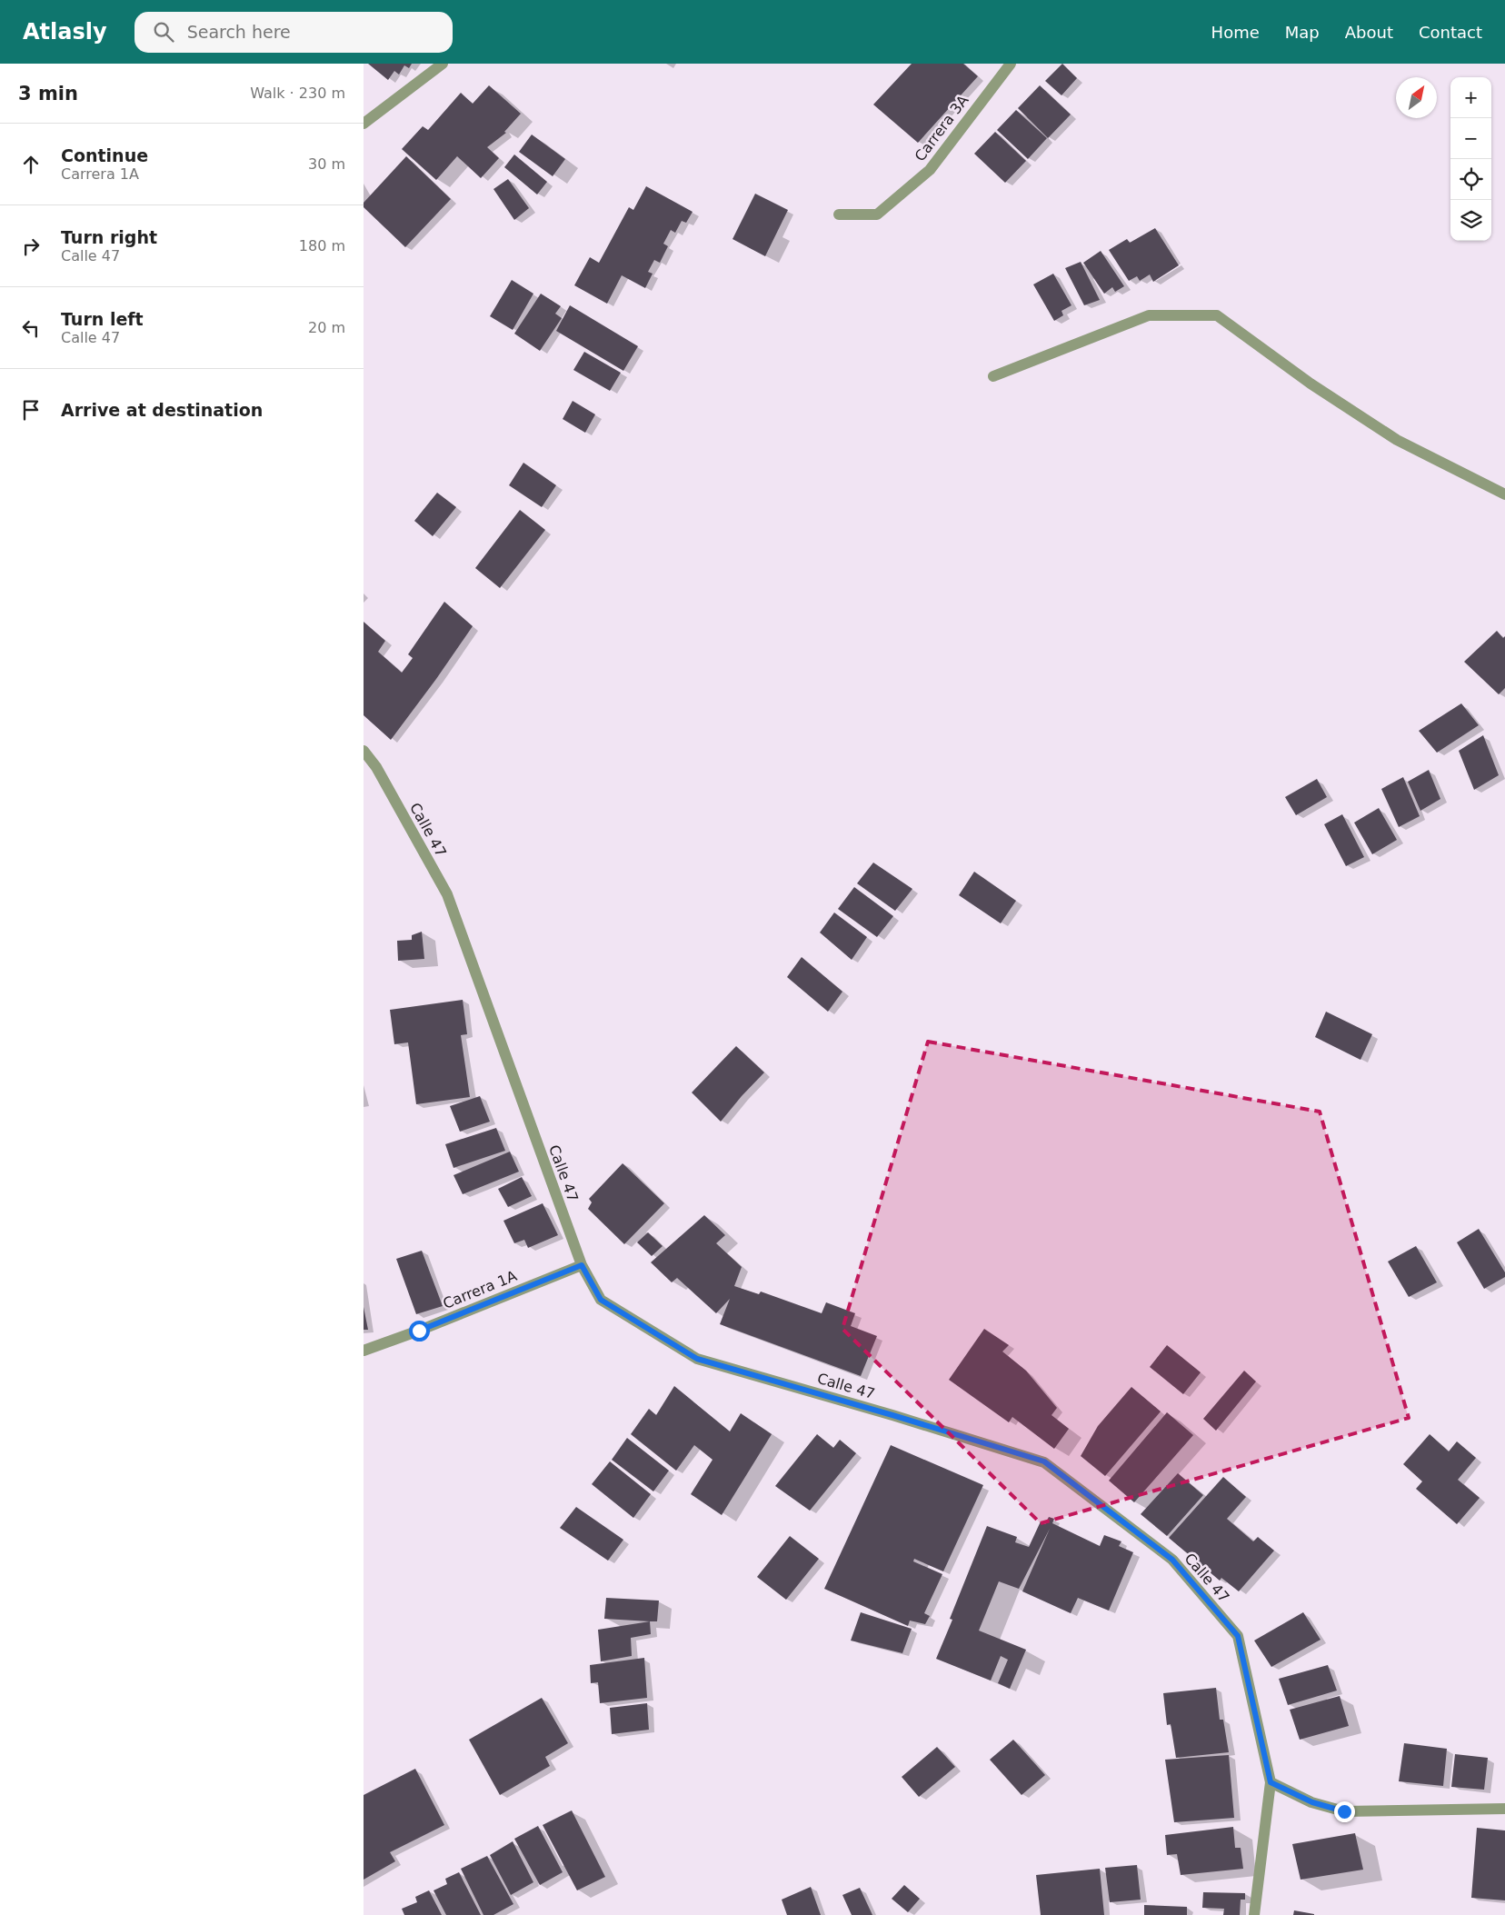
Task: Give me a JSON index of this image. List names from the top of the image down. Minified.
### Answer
{"streets":{"street":["Carrera 3A","Calle 47","Carrera 1A"]},"crossings":[["Calle 47","Carrera 1A"]],"north":"top right","page":{"header":"Atlasly","search":"Search here","nav":["Home","Map","About","Contact"],"heading":["3 min","Walk · 230 m"],"map_buttons":["+","−"],"list":[["Continue","Carrera 1A","30 m"],["Turn right","Calle 47","180 m"],["Turn left","Calle 47","20 m"],"Arrive at destination"]}}
